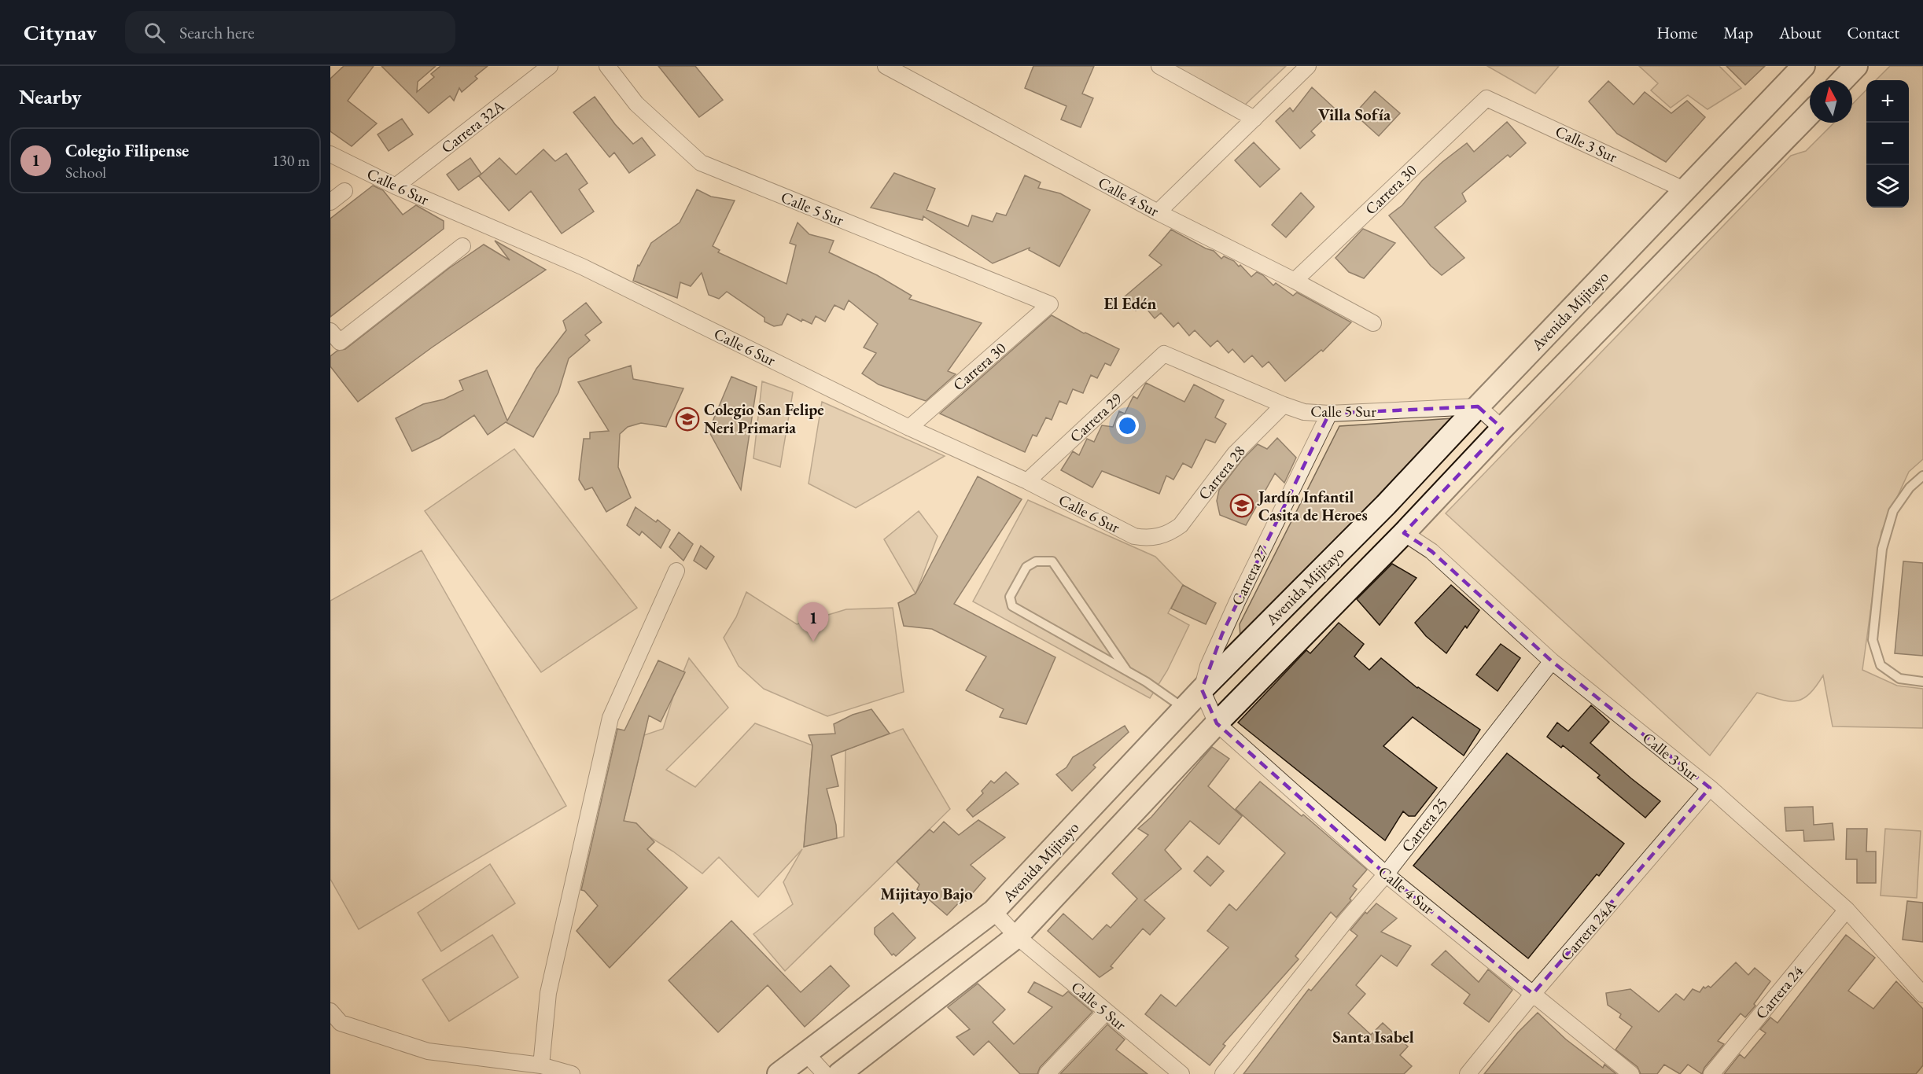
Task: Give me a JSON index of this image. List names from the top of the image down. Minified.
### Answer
{"streets":{"main road":["Avenida Mijitayo"],"street":["Carrera 32A","Calle 3 Sur","Calle 6 Sur","Carrera 30","Calle 4 Sur","Calle 5 Sur","Carrera 29","Carrera 28","Carrera 27","Carrera 25","Carrera 24A","Carrera 24"]},"crossings":[["Carrera 32A","Calle 6 Sur"],["Calle 3 Sur","Carrera 30"],["Calle 3 Sur","Avenida Mijitayo"],["Calle 3 Sur","Carrera 25"],["Calle 3 Sur","Carrera 24A"],["Calle 3 Sur","Carrera 24"],["Calle 6 Sur","Carrera 30"],["Calle 6 Sur","Carrera 29"],["Calle 6 Sur","Carrera 28"],["Carrera 30","Calle 4 Sur"],["Carrera 30","Calle 5 Sur"],["Calle 4 Sur","Avenida Mijitayo"],["Calle 4 Sur","Carrera 27"],["Calle 4 Sur","Carrera 25"],["Calle 4 Sur","Carrera 24A"],["Calle 5 Sur","Avenida Mijitayo"],["Calle 5 Sur","Carrera 29"],["Calle 5 Sur","Carrera 28"],["Calle 5 Sur","Carrera 27"],["Avenida Mijitayo","Carrera 27"]],"districts":["Villa Sofía","El Edén","Mijitayo Bajo","Santa Isabel"],"places":{"school or university":["Colegio San Felipe Neri Primaria","Jardín Infantil Casita de Heroes"]},"north":"top","page":{"header":"Citynav","search":"Search here","nav":["Home","Map","About","Contact"],"heading":"Nearby","map_buttons":["+","−"],"list":[{"mark":"1","name":"Colegio Filipense","note":"School","value":"130 m"}],"pins":"1"}}
